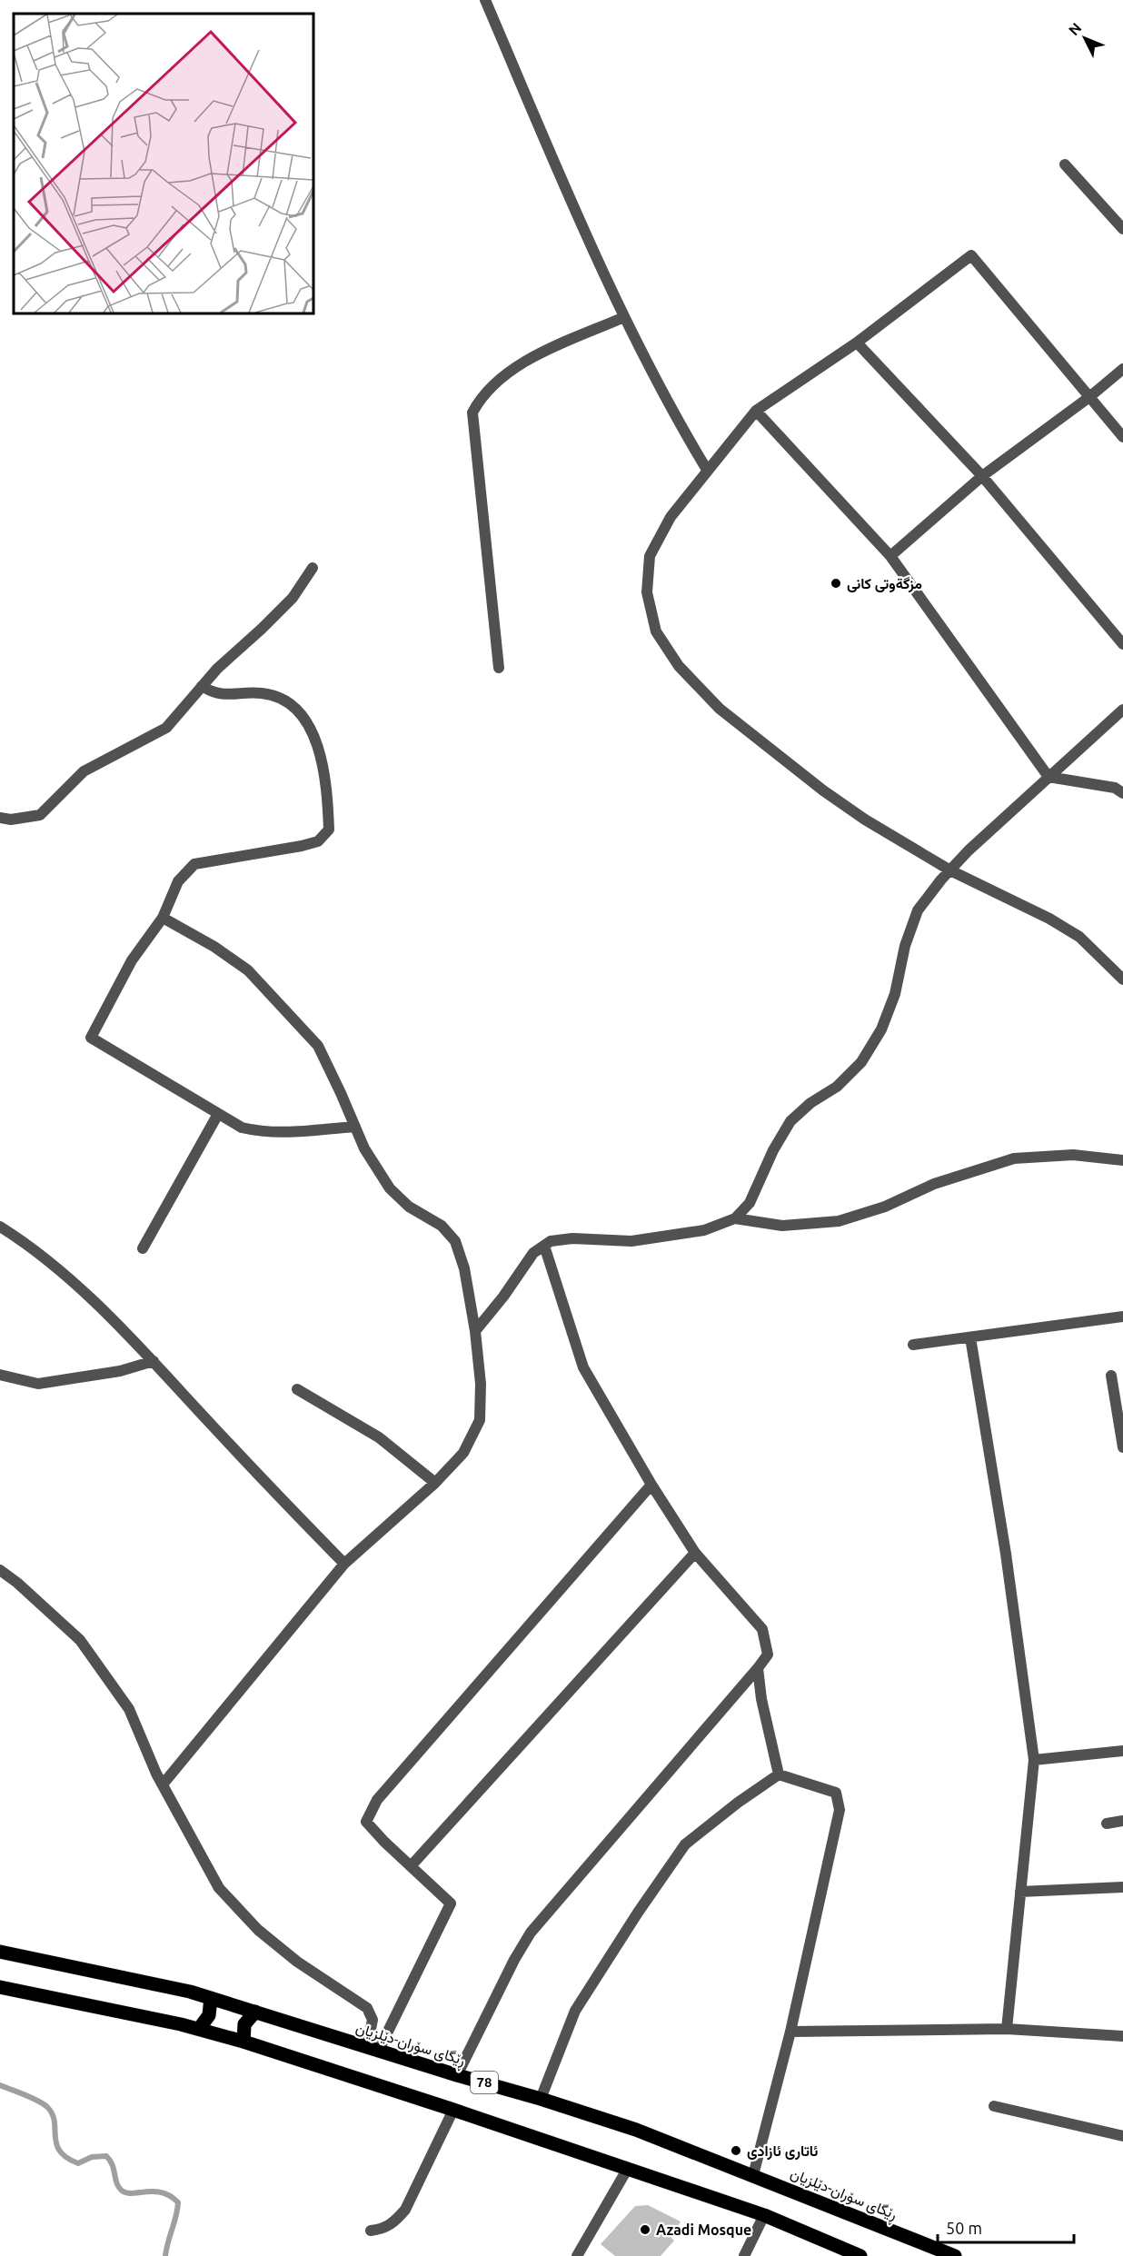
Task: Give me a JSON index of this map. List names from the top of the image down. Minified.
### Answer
{"streets":{"main road":["ڕێگای سۆران-دێلزیان","78"]},"places":["مزگةوتی کانی","ئاتاری ئازادی","Azadi Mosque"],"scale_bar":"50 m","north":"top left"}
